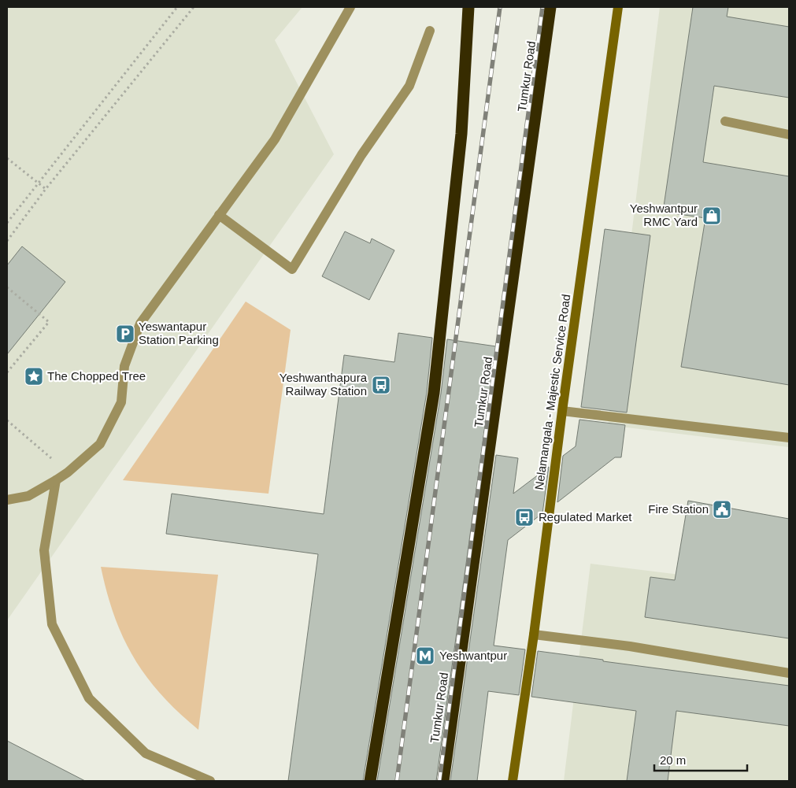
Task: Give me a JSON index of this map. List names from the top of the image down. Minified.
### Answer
{"streets":{"highway":["Tumkur Road"],"main road":["Nelamangala - Majestic Service Road"]},"places":{"shop":["Yeshwantpur RMC Yard"],"parking":["Yeswantapur Station Parking"],"place":["The Chopped Tree"],"bus stop":["Yeshwanthapura Railway Station","Regulated Market"],"public building":["Fire Station"],"metro station":["Yeshwantpur"]},"scale_bar":"20 m"}
